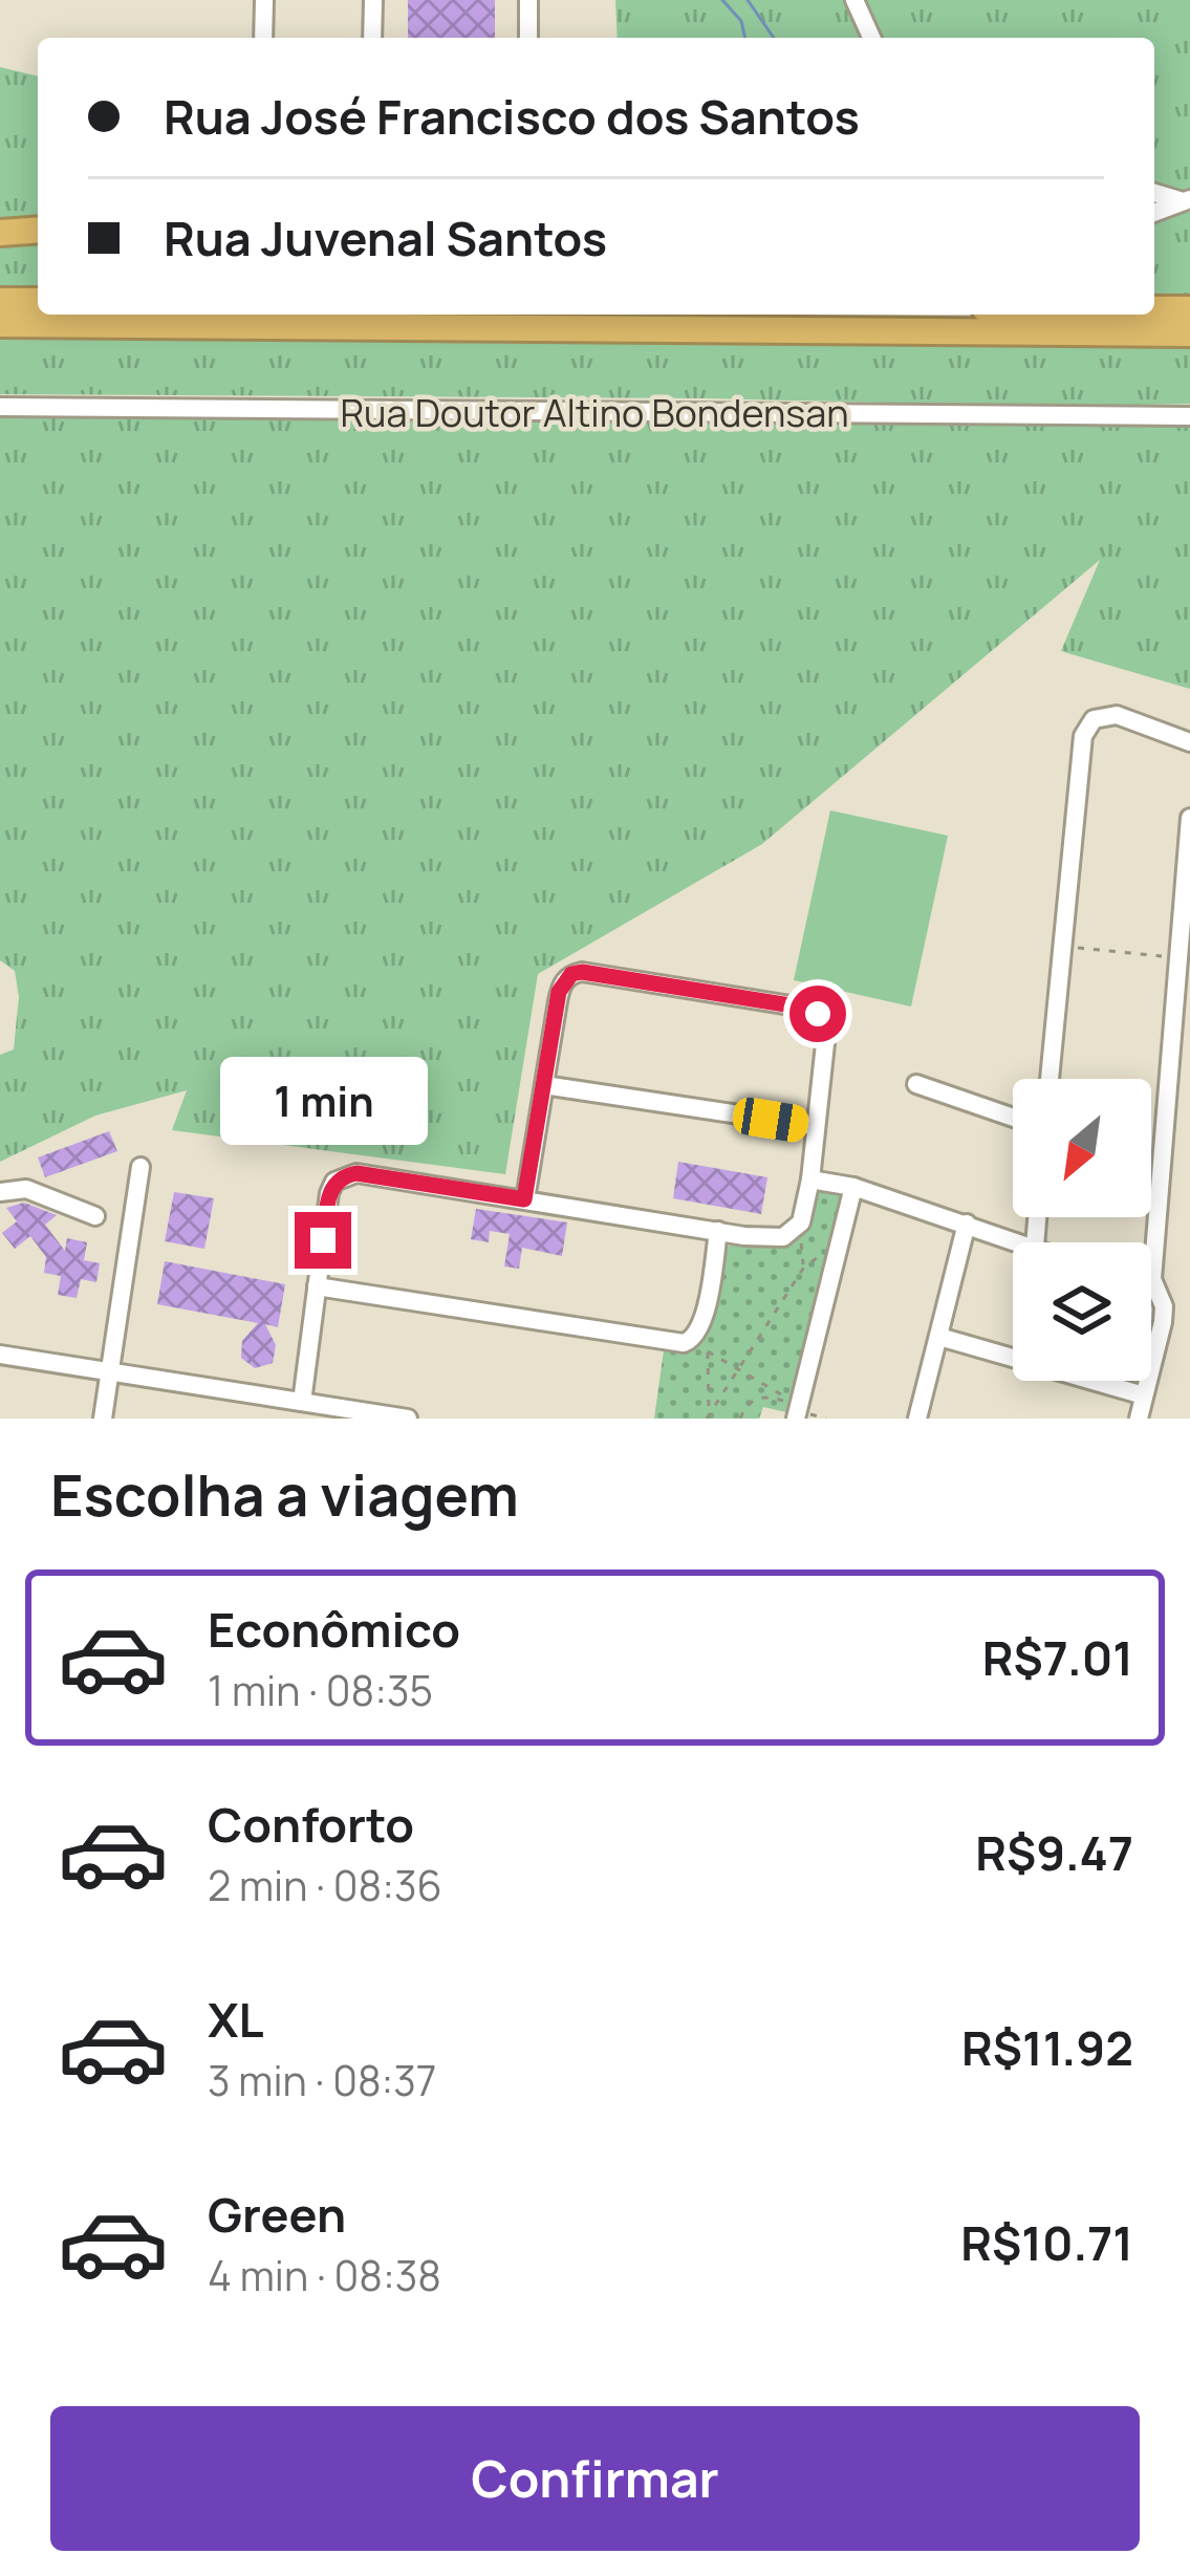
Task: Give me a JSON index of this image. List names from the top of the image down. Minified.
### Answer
{"streets":{"street":["Rua Doutor Altino Bondensan"]},"north":"bottom left","page":{"banner":["Rua José Francisco dos Santos","Rua Juvenal Santos"],"bubble":"1 min","heading":"Escolha a viagem","list":[{"name":"Econômico","note":"1 min · 08:35","value":"R$7.01"},{"name":"Conforto","note":"2 min · 08:36","value":"R$9.47"},{"name":"XL","note":"3 min · 08:37","value":"R$11.92"},{"name":"Green","note":"4 min · 08:38","value":"R$10.71"}],"buttons":"Confirmar"}}
